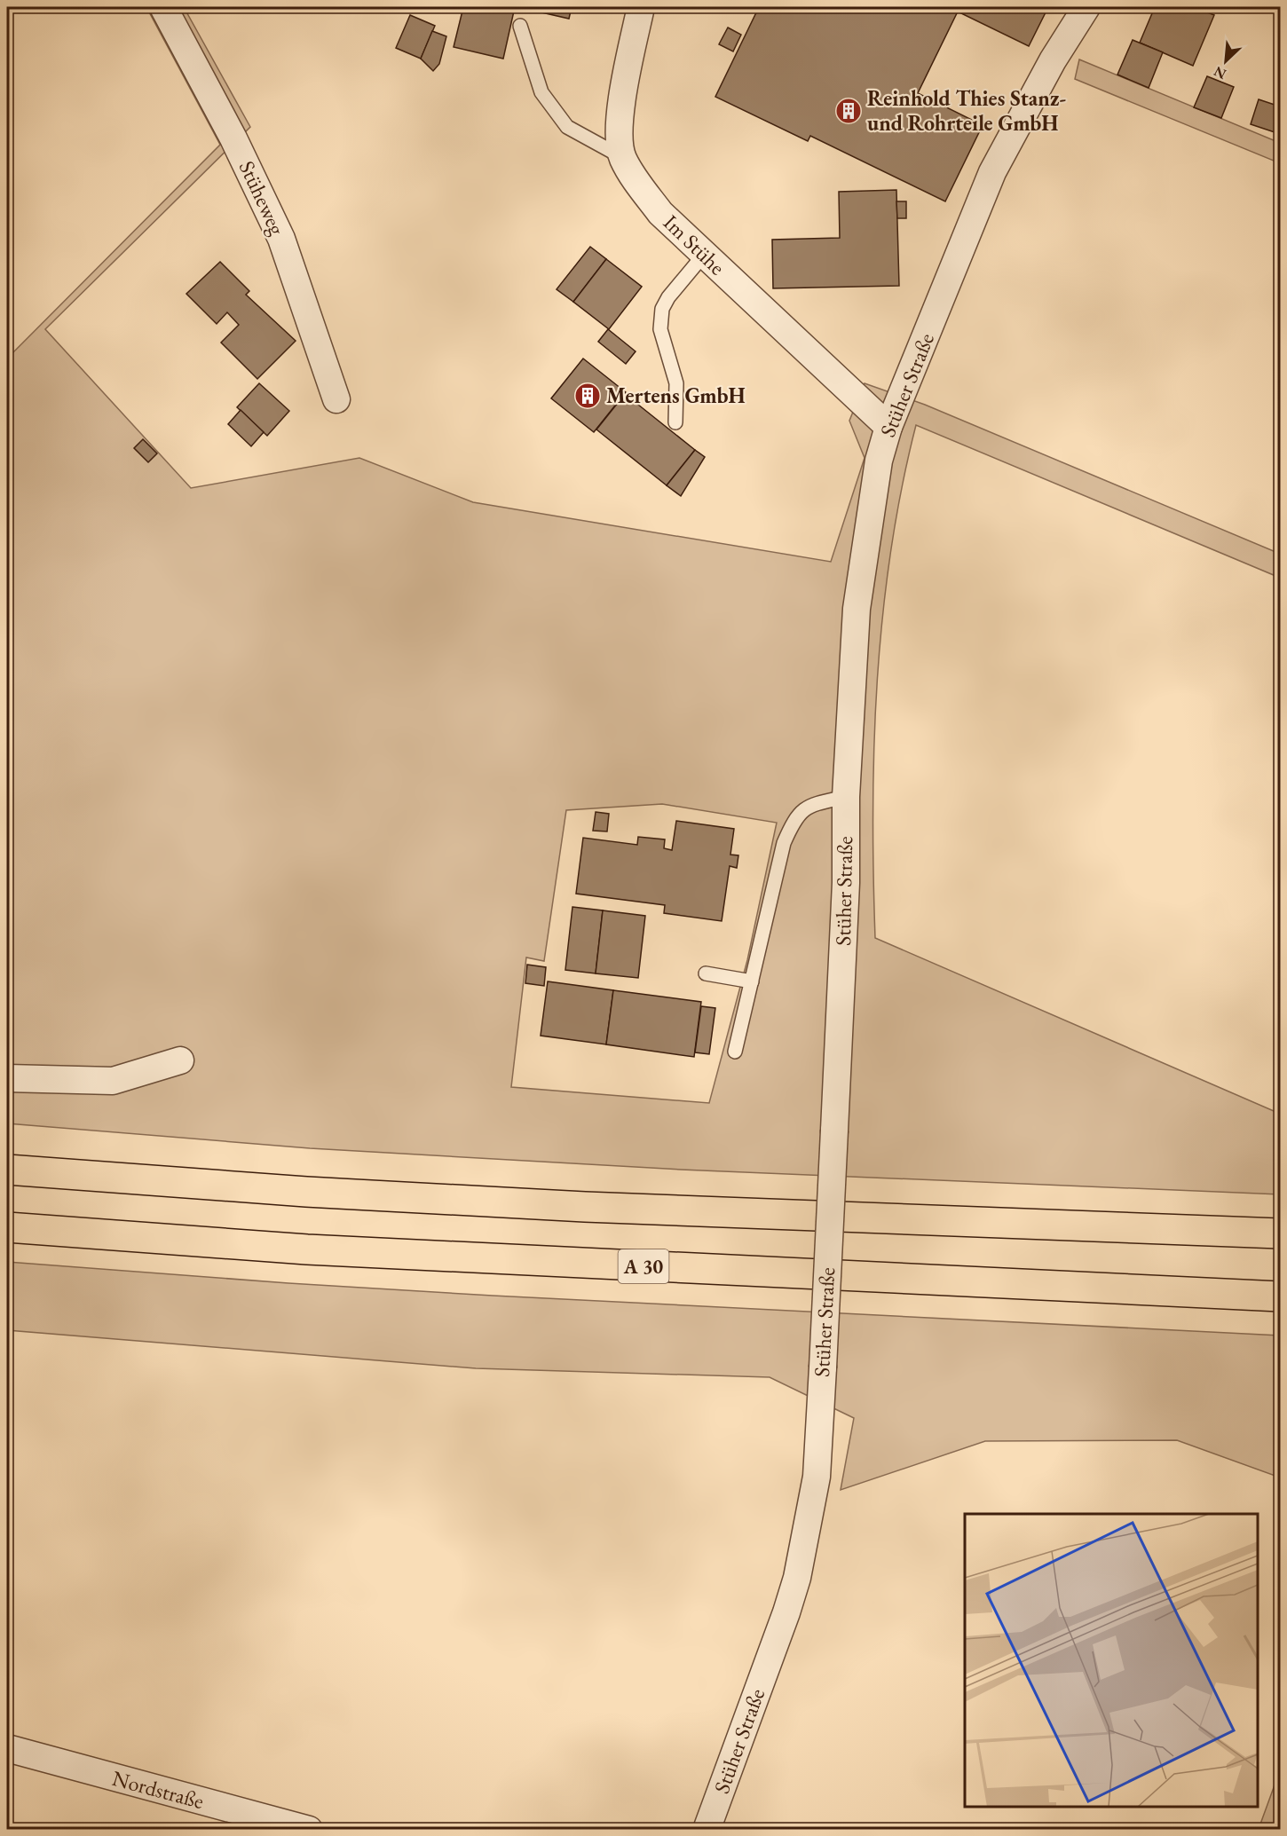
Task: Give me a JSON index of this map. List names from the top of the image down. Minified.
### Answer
{"streets":{"highway":["A 30"],"street":["Stüheweg","Im Stühe","Stüher Straße","Nordstraße"]},"crossings":[["Im Stühe","Stüher Straße"]],"places":{"building":["Reinhold Thies Stanz- und Rohrteile GmbH","Mertens GmbH"]},"north":"bottom left"}
